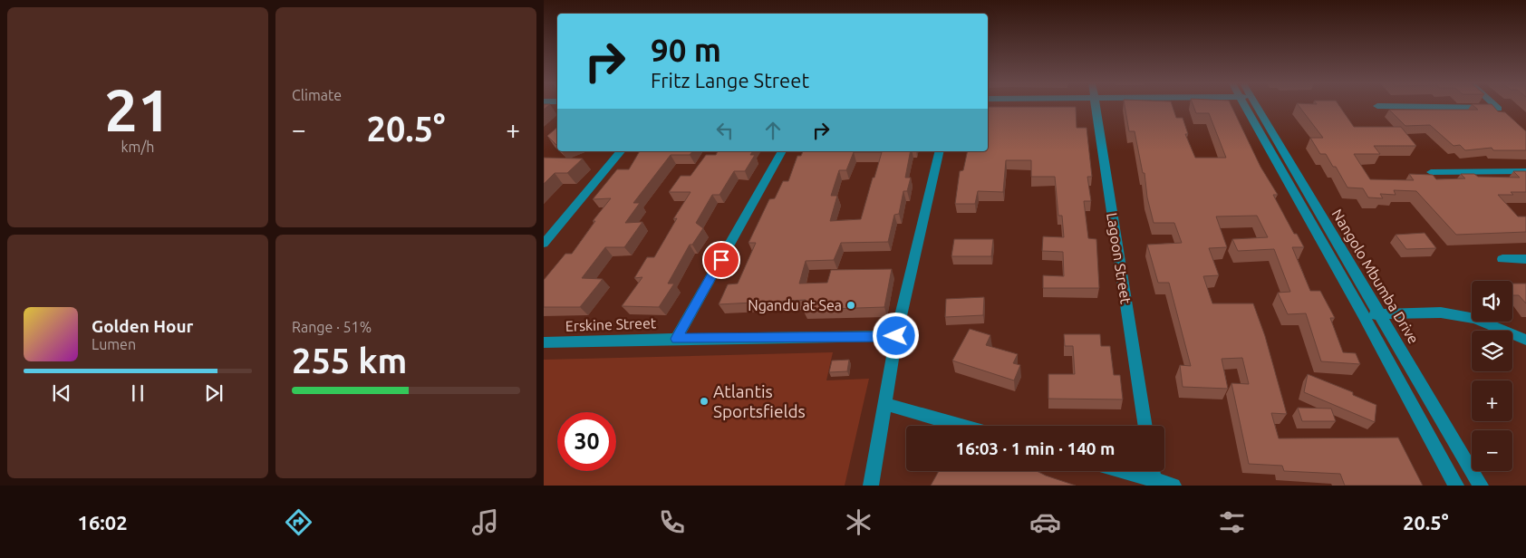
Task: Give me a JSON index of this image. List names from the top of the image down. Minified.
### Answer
{"streets":{"street":["Lagoon Street","Nangolo Mbumba Drive","Erskine Street"]},"places":["Ngandu at Sea","Atlantis Sportsfields"],"page":{"tile":[["21","km/h"],"Climate",["Range · 51%","255 km"]],"turn":["90 m","Fritz Lange Street"],"heat":["−","20.5°","+"],"map_buttons":["+","−"],"song":["Golden Hour","Lumen"],"limit":"30","trip":"16:03 · 1 min · 140 m","tabs":["16:02","20.5°"]}}
